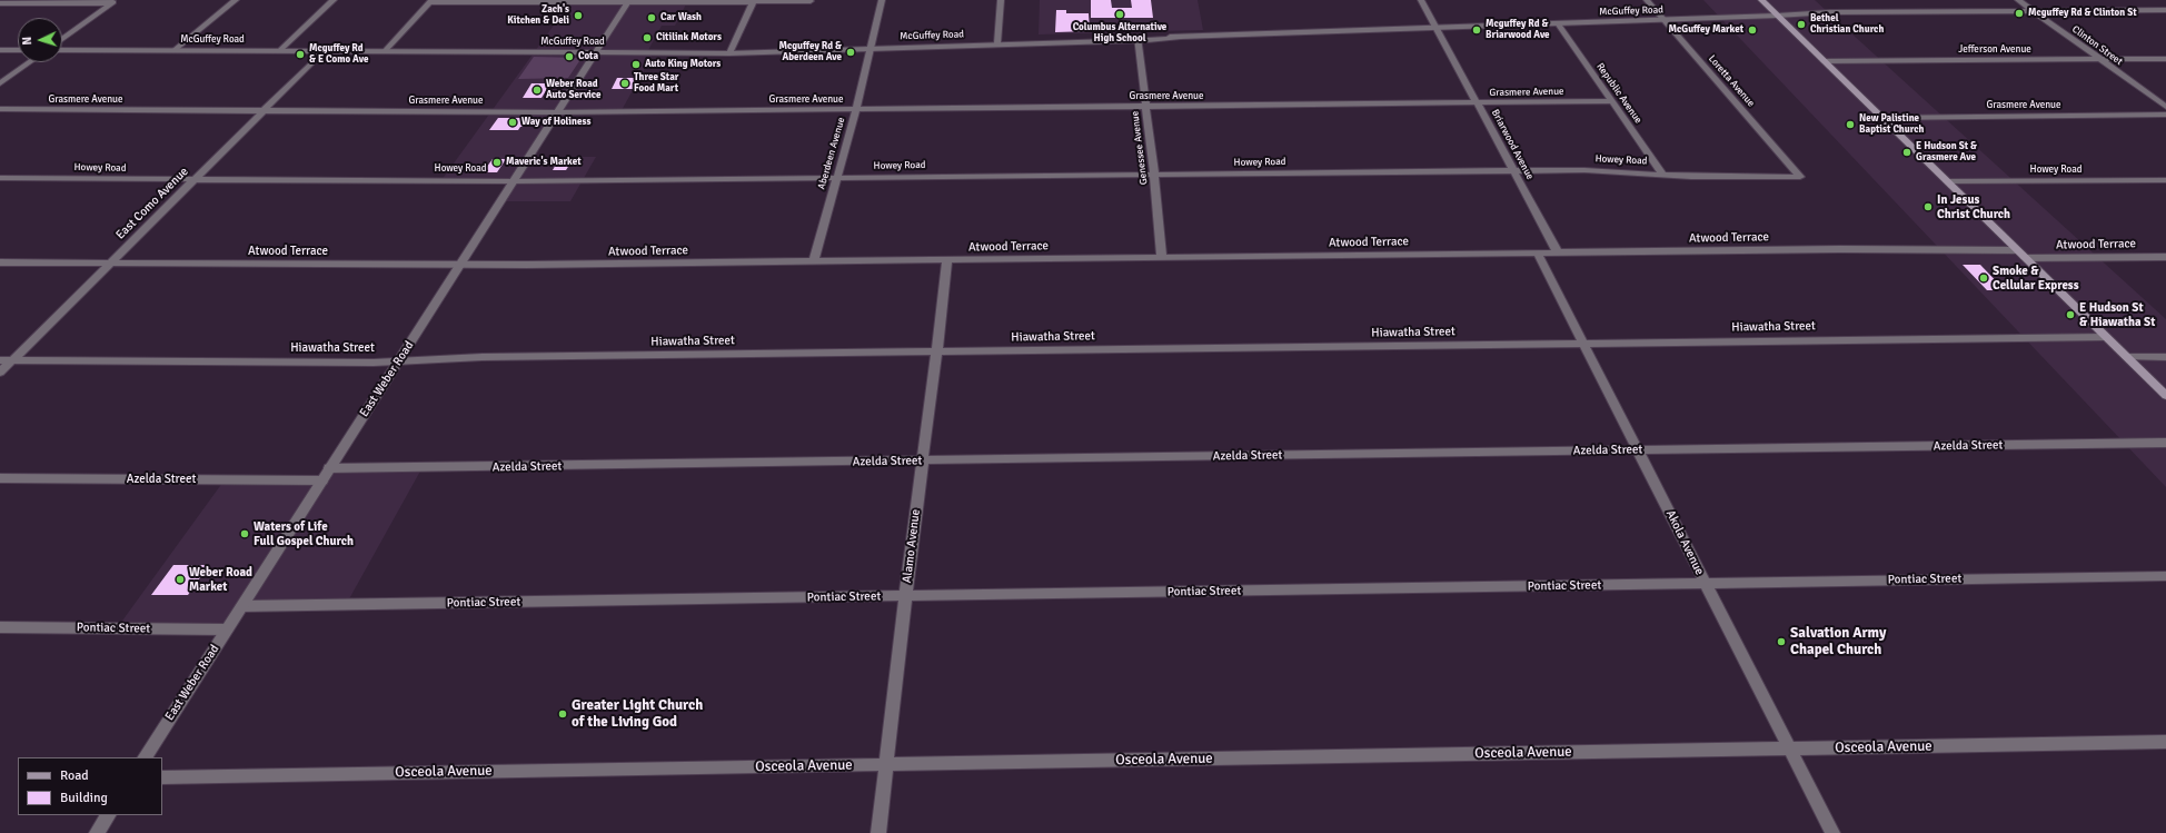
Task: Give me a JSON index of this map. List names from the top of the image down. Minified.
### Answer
{"streets":{"street":["McGuffey Road","Clinton Street","Jefferson Avenue","Loretta Avenue","Grasmere Avenue","Republic Avenue","Briarwood Avenue","Genessee Avenue","Aberdeen Avenue","Howey Road","East Como Avenue","Atwood Terrace","Hiawatha Street","East Weber Road","Azelda Street","Akola Avenue","Alamo Avenue","Pontiac Street","Osceola Avenue"]},"crossings":[["McGuffey Road","Clinton Street"],["McGuffey Road","Loretta Avenue"],["McGuffey Road","Republic Avenue"],["McGuffey Road","Briarwood Avenue"],["McGuffey Road","Genessee Avenue"],["McGuffey Road","Aberdeen Avenue"],["McGuffey Road","East Como Avenue"],["McGuffey Road","East Weber Road"],["Clinton Street","Jefferson Avenue"],["Loretta Avenue","Howey Road"],["Grasmere Avenue","Republic Avenue"],["Grasmere Avenue","Briarwood Avenue"],["Grasmere Avenue","Genessee Avenue"],["Grasmere Avenue","Aberdeen Avenue"],["Grasmere Avenue","East Como Avenue"],["Grasmere Avenue","East Weber Road"],["Republic Avenue","Howey Road"],["Briarwood Avenue","Howey Road"],["Briarwood Avenue","Atwood Terrace"],["Genessee Avenue","Howey Road"],["Genessee Avenue","Atwood Terrace"],["Aberdeen Avenue","Howey Road"],["Aberdeen Avenue","Atwood Terrace"],["Howey Road","East Como Avenue"],["Howey Road","East Weber Road"],["East Como Avenue","Atwood Terrace"],["East Como Avenue","Hiawatha Street"],["Atwood Terrace","East Weber Road"],["Atwood Terrace","Akola Avenue"],["Atwood Terrace","Alamo Avenue"],["Hiawatha Street","East Weber Road"],["Hiawatha Street","Akola Avenue"],["Hiawatha Street","Alamo Avenue"],["East Weber Road","Azelda Street"],["East Weber Road","Pontiac Street"],["Azelda Street","Akola Avenue"],["Azelda Street","Alamo Avenue"],["Akola Avenue","Pontiac Street"],["Akola Avenue","Osceola Avenue"],["Alamo Avenue","Pontiac Street"],["Alamo Avenue","Osceola Avenue"]],"places":["Mcguffey Rd & Clinton St","Columbus Alternative High School","Zach's Kitchen & Deli","Car Wash","Bethel Christian Church","Mcguffey Rd & Briarwood Ave","McGuffey Market","Citilink Motors","Mcguffey Rd & Aberdeen Ave","Mcguffey Rd & E Como Ave","Cota","Auto King Motors","Three Star Food Mart","Weber Road Auto Service","Way of Holiness","New Palistine Baptist Church","E Hudson St & Grasmere Ave","Maveric's Market","In Jesus Christ Church","Smoke & Cellular Express","E Hudson St & Hiawatha St","Waters of Life Full Gospel Church","Weber Road Market","Salvation Army Chapel Church","Greater Light Church of the Living God"],"legend":["Road","Building"],"north":"left"}
